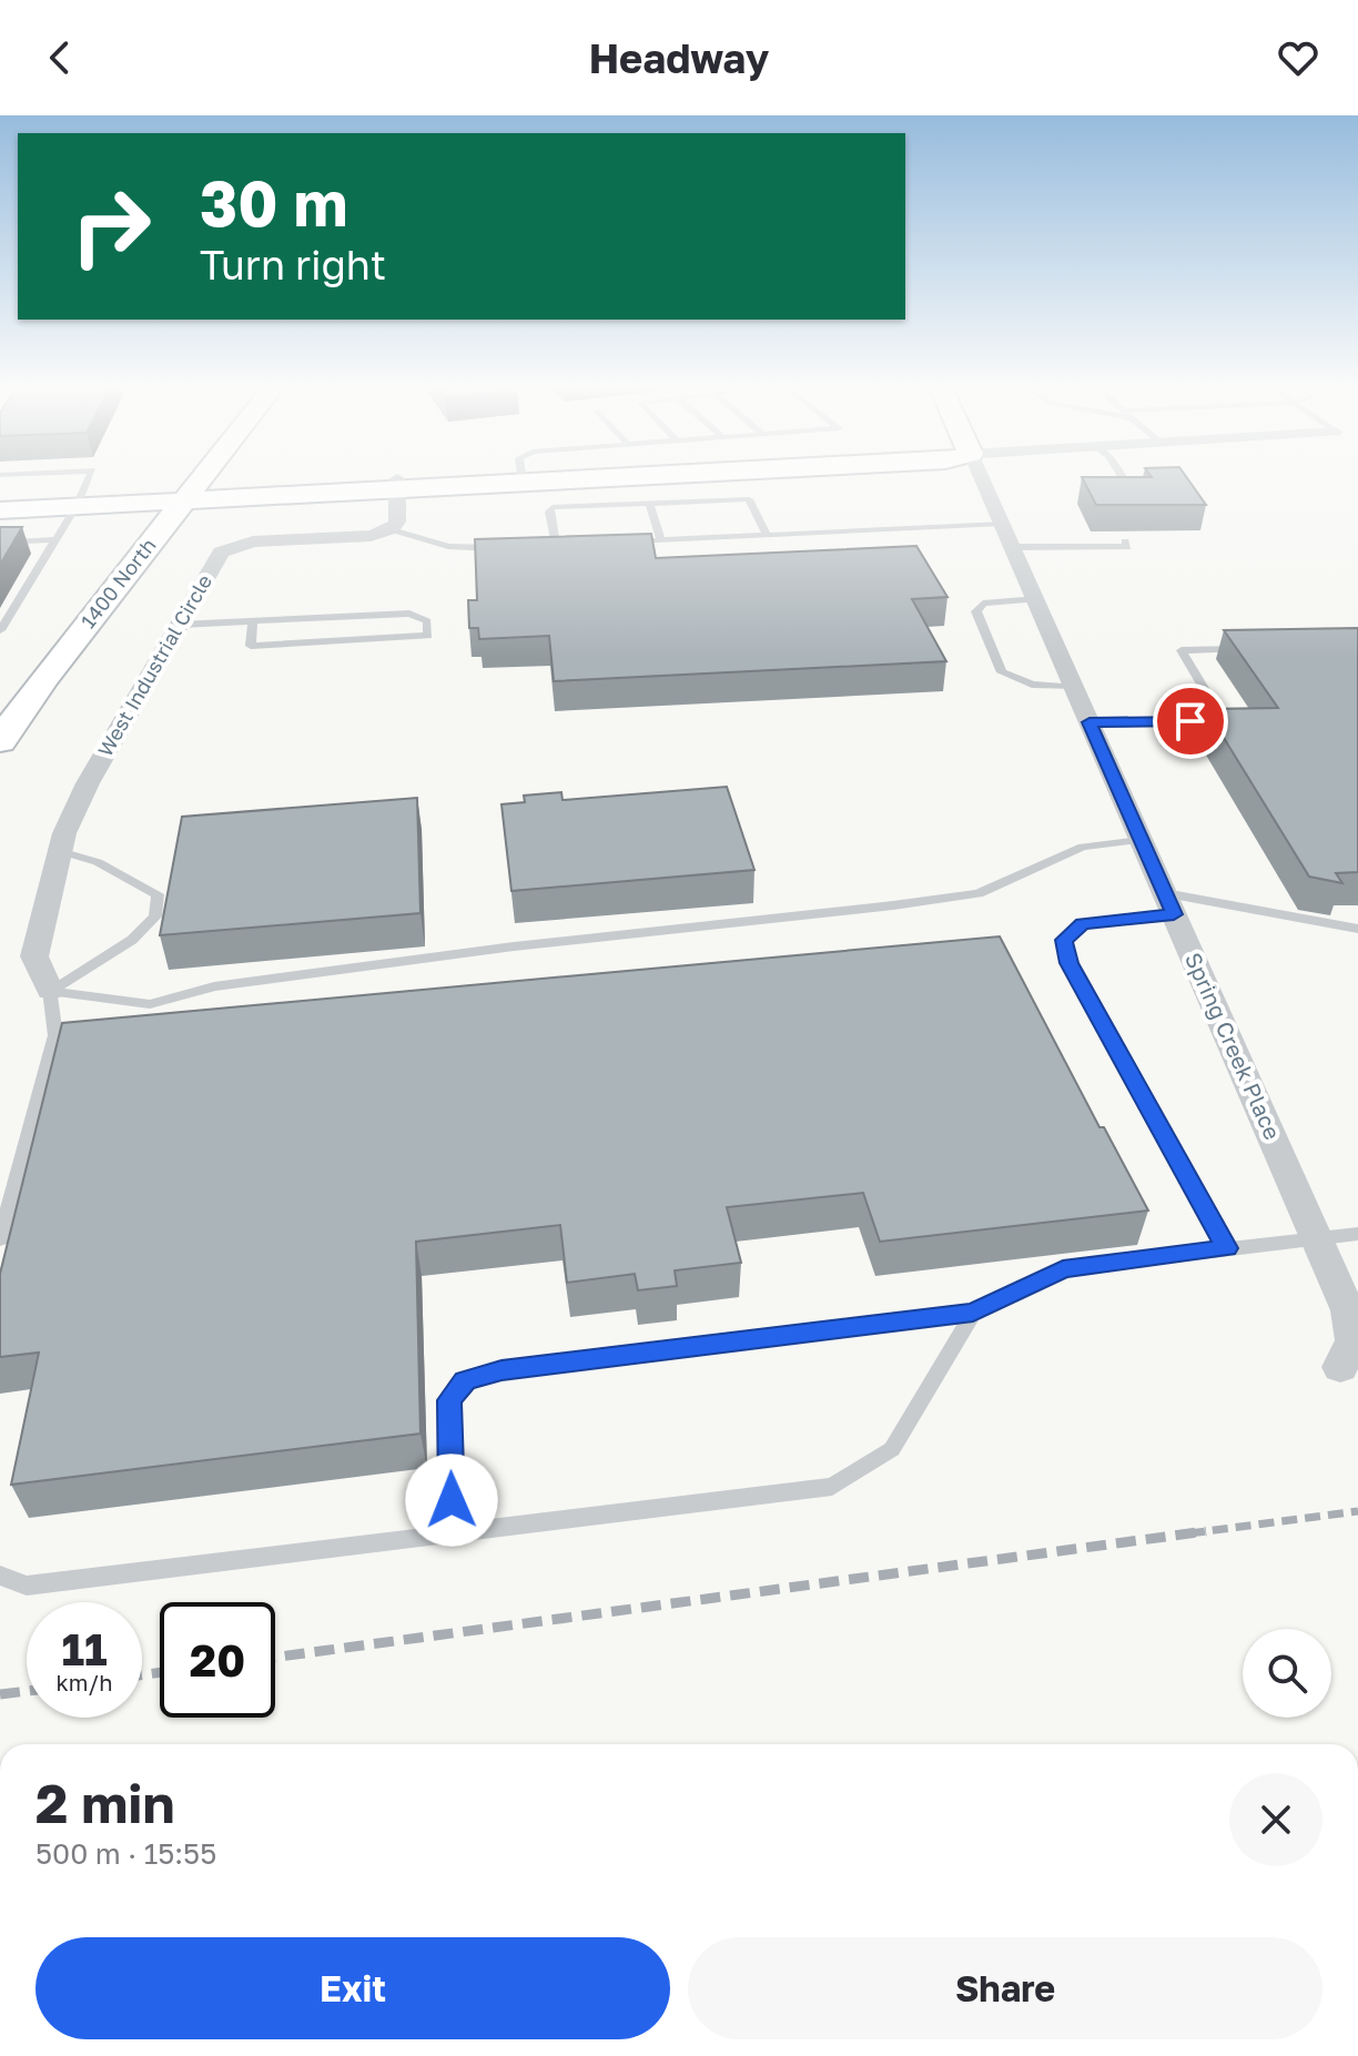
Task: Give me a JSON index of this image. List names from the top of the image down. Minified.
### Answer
{"streets":{"street":["1400 North","West Industrial Circle","Spring Creek Place"]},"page":{"header":"Headway","turn":["30 m","Turn right"],"speed":"11 km/h","limit":"20","heading":["2 min","500 m · 15:55"],"buttons":["Exit","Share"]}}
